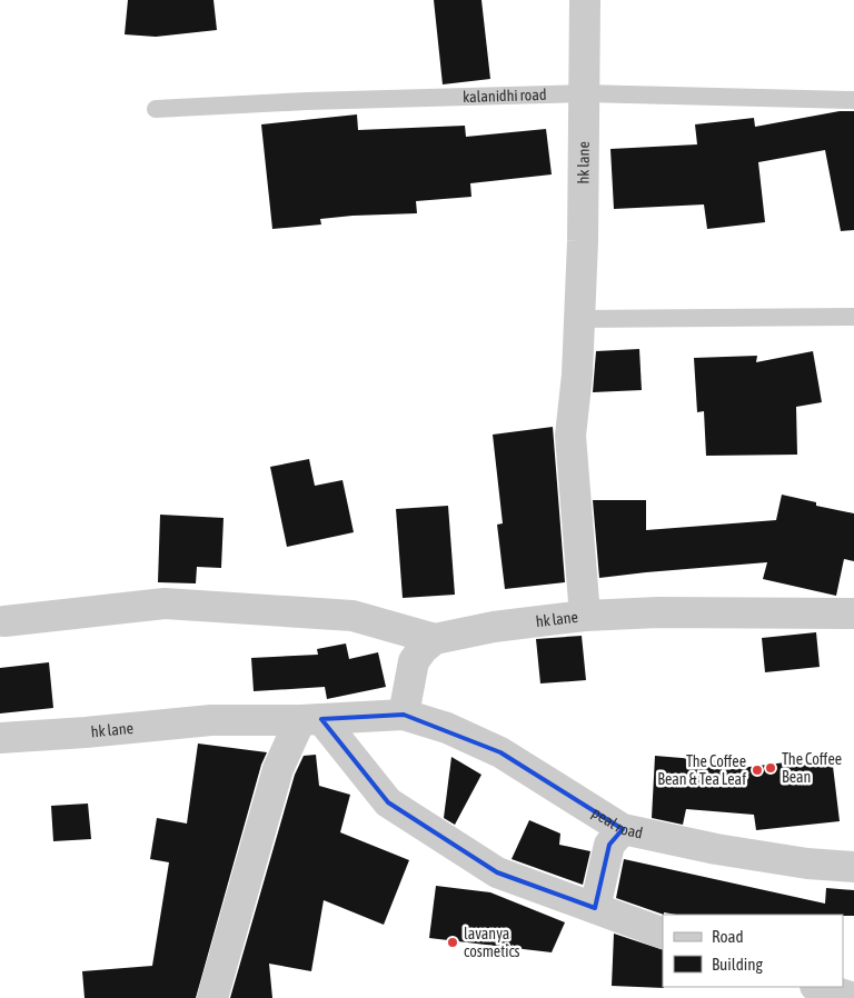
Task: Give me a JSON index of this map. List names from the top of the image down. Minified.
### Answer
{"streets":{"street":["hk lane","peal road"],"lane":["kalanidhi road"]},"crossings":[["kalanidhi road","hk lane"],["hk lane","peal road"]],"places":["The Coffee Bean","The Coffee Bean & Tea Leaf","lavanya cosmetics"],"legend":["Road","Building"]}
